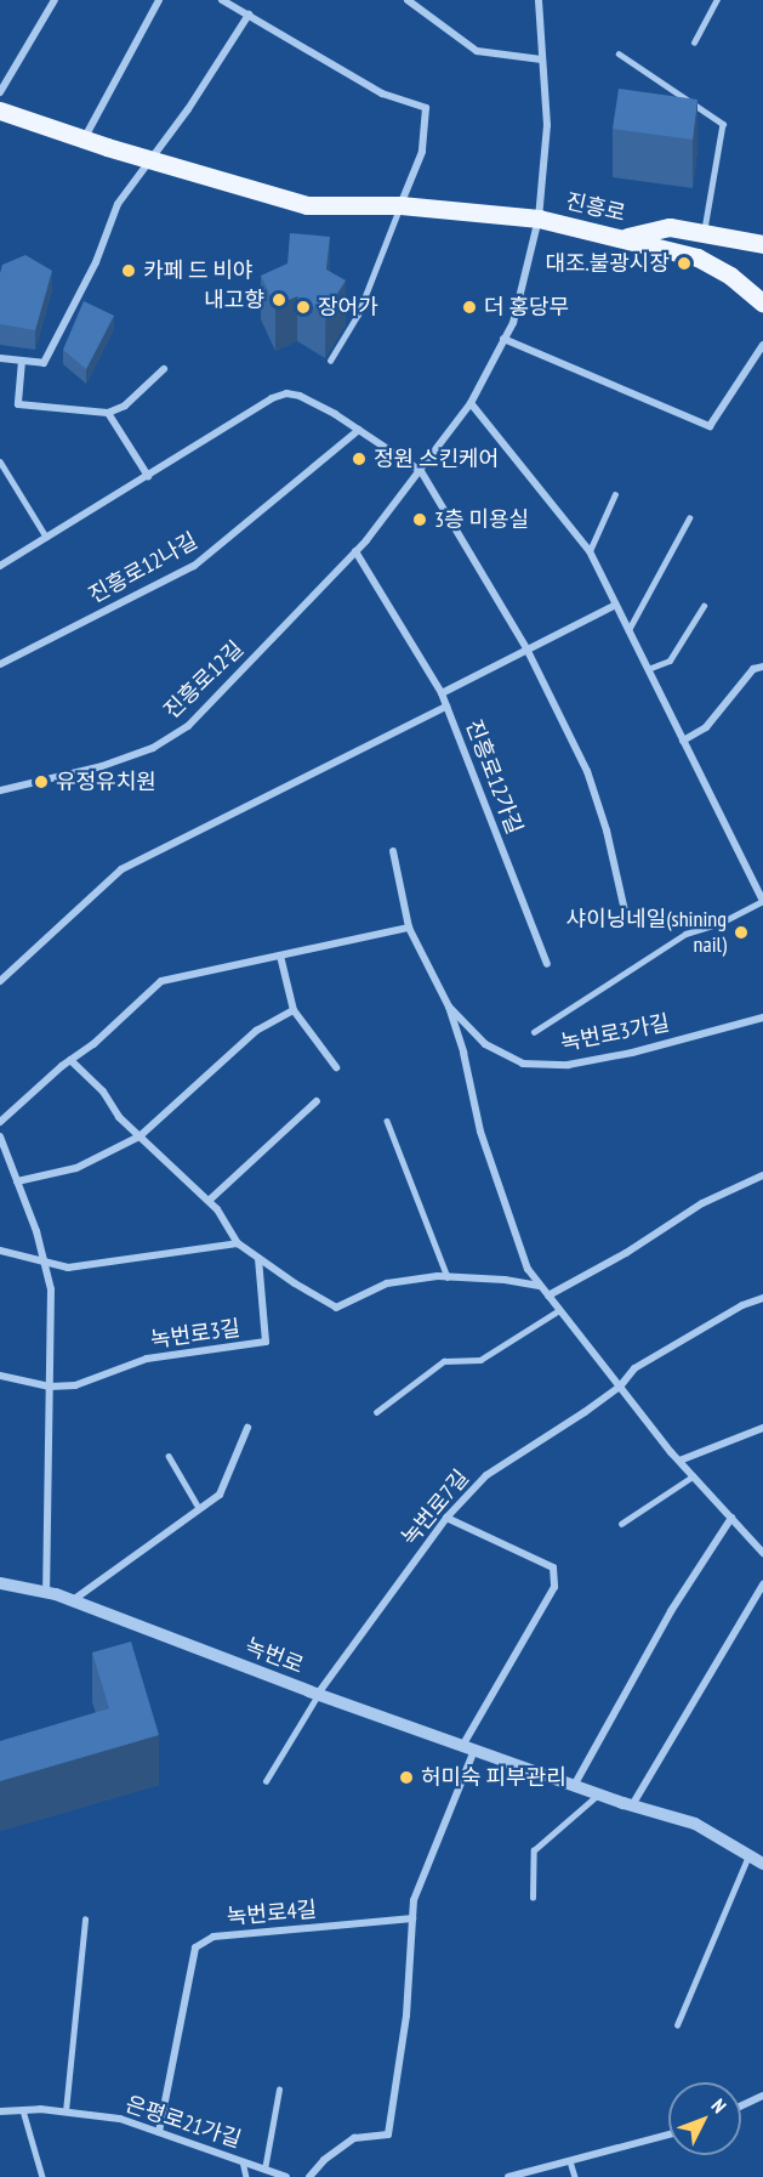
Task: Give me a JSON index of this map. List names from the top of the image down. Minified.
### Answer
{"streets":{"main road":["진흥로"],"street":["진흥로12나길","진흥로12길","진흥로12가길","녹번로3가길","녹번로3길","녹번로7길","녹번로","녹번로4길","은평로21가길"]},"crossings":[["진흥로","진흥로12길"],["녹번로7길","녹번로"],["녹번로4길","은평로21가길"]],"places":["대조.불광시장","카페 드 비야","내고향","장어가","더 홍당무","정원 스킨케어","3층 미용실","유정유치원","샤이닝네일(shining nail)","허미숙 피부관리"],"north":"top right"}
